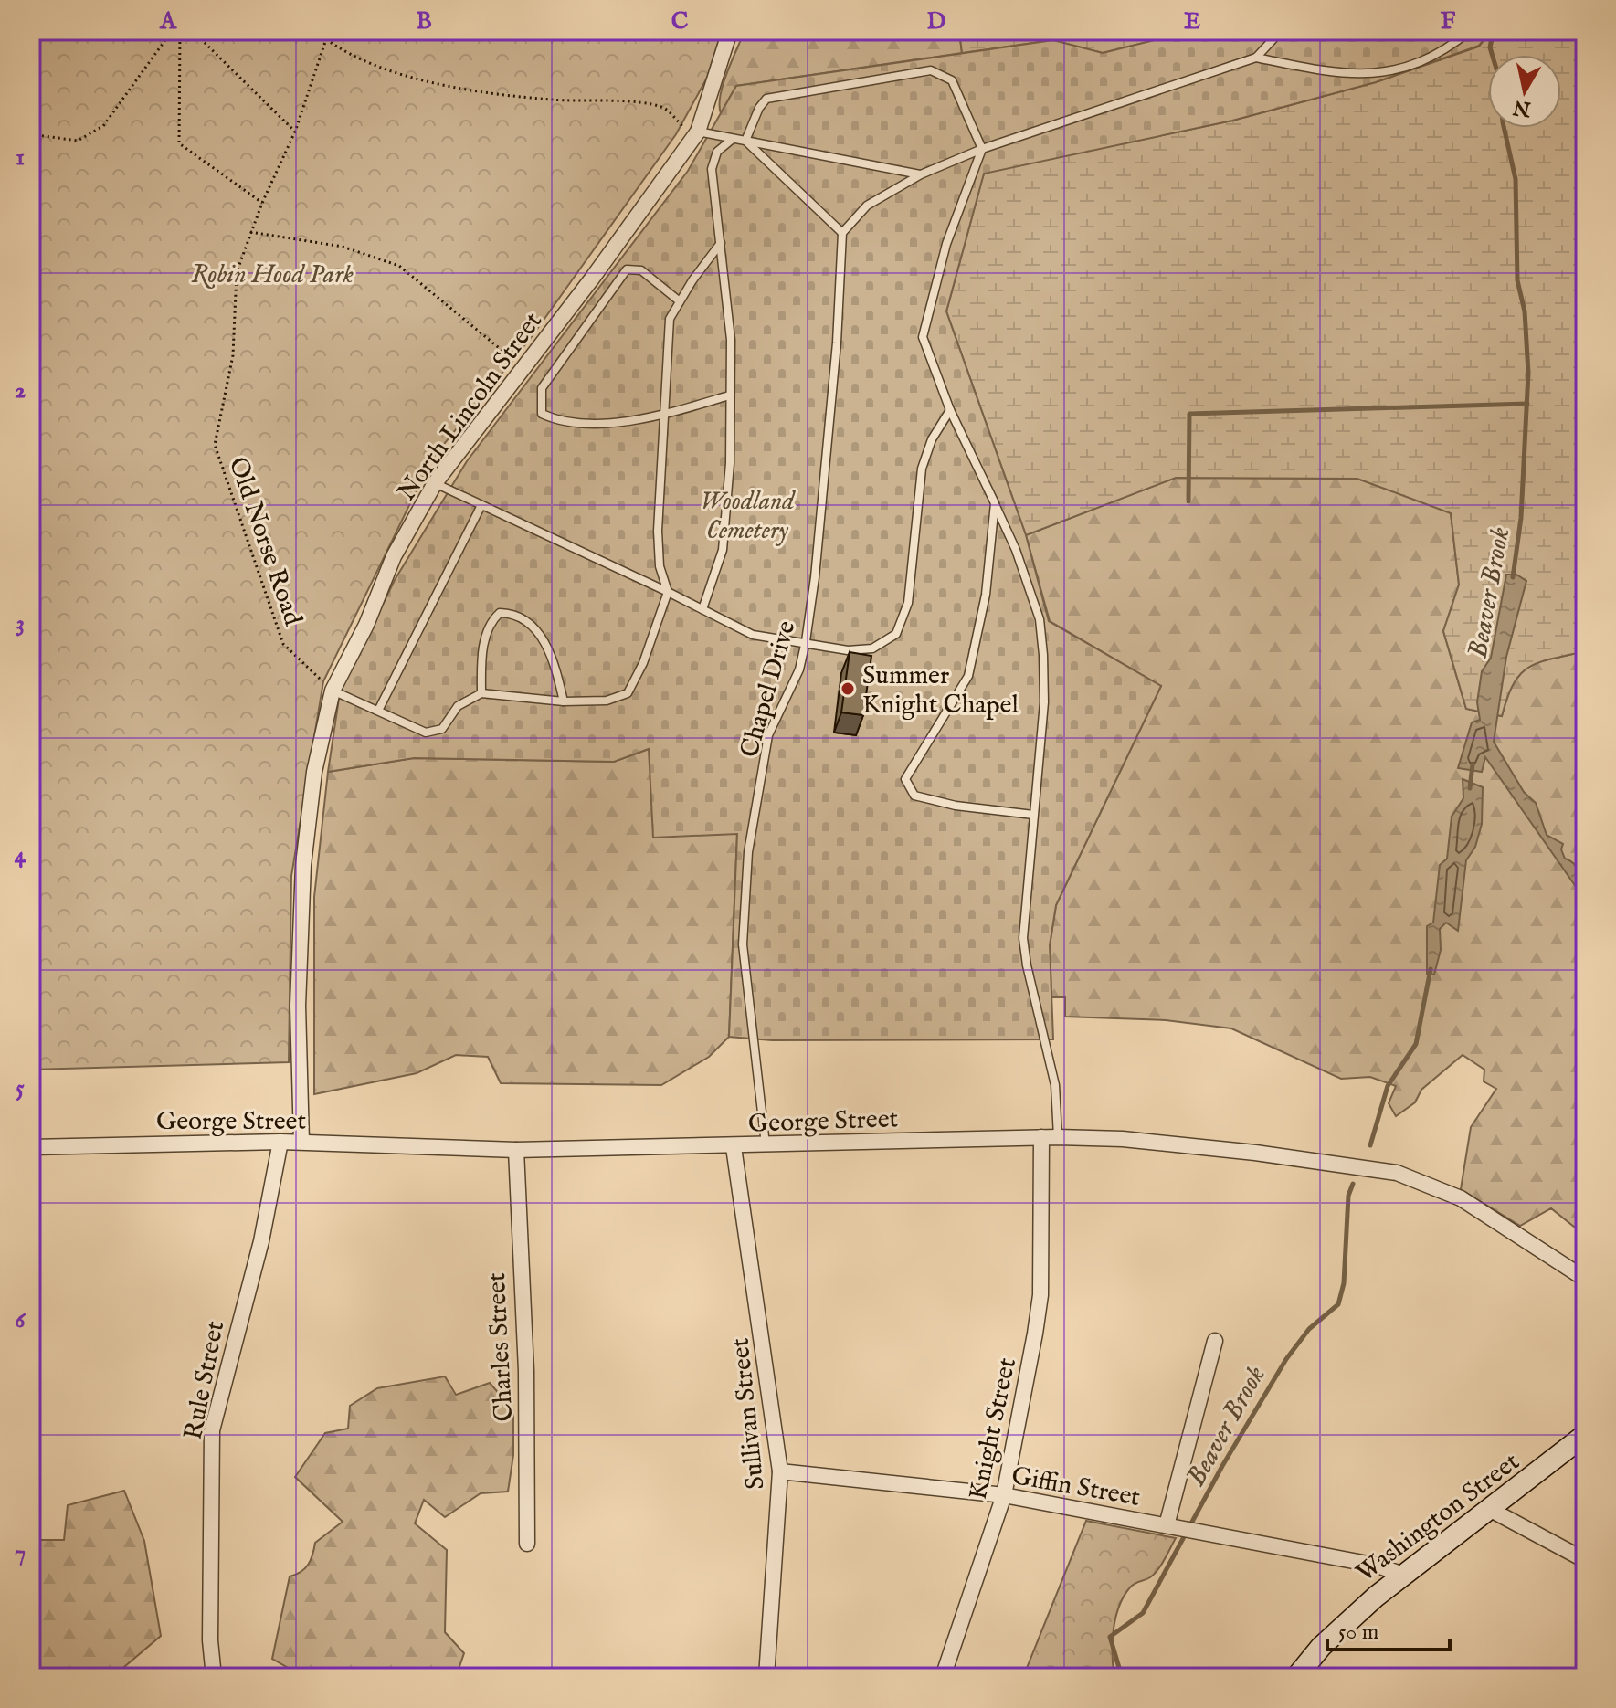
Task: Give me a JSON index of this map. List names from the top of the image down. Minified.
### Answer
{"streets":{"main road":["Washington Street"],"street":["North Lincoln Street","George Street","Charles Street","Rule Street","Sullivan Street","Knight Street","Giffin Street"],"lane":["Chapel Drive"],"path":["Old Norse Road"]},"crossings":[["North Lincoln Street","Old Norse Road"],["North Lincoln Street","George Street"],["Chapel Drive","George Street"],["George Street","Charles Street"],["George Street","Rule Street"],["George Street","Sullivan Street"],["George Street","Knight Street"],["Sullivan Street","Giffin Street"],["Knight Street","Giffin Street"],["Giffin Street","Washington Street"]],"water":["Beaver Brook"],"parks":["Robin Hood Park","Woodland Cemetery"],"places":["Summer Knight Chapel"],"scale_bar":"50 m","north":"bottom","grid":{"columns":["A","B","C","D","E","F"],"rows":["1","2","3","4","5","6","7"]}}
